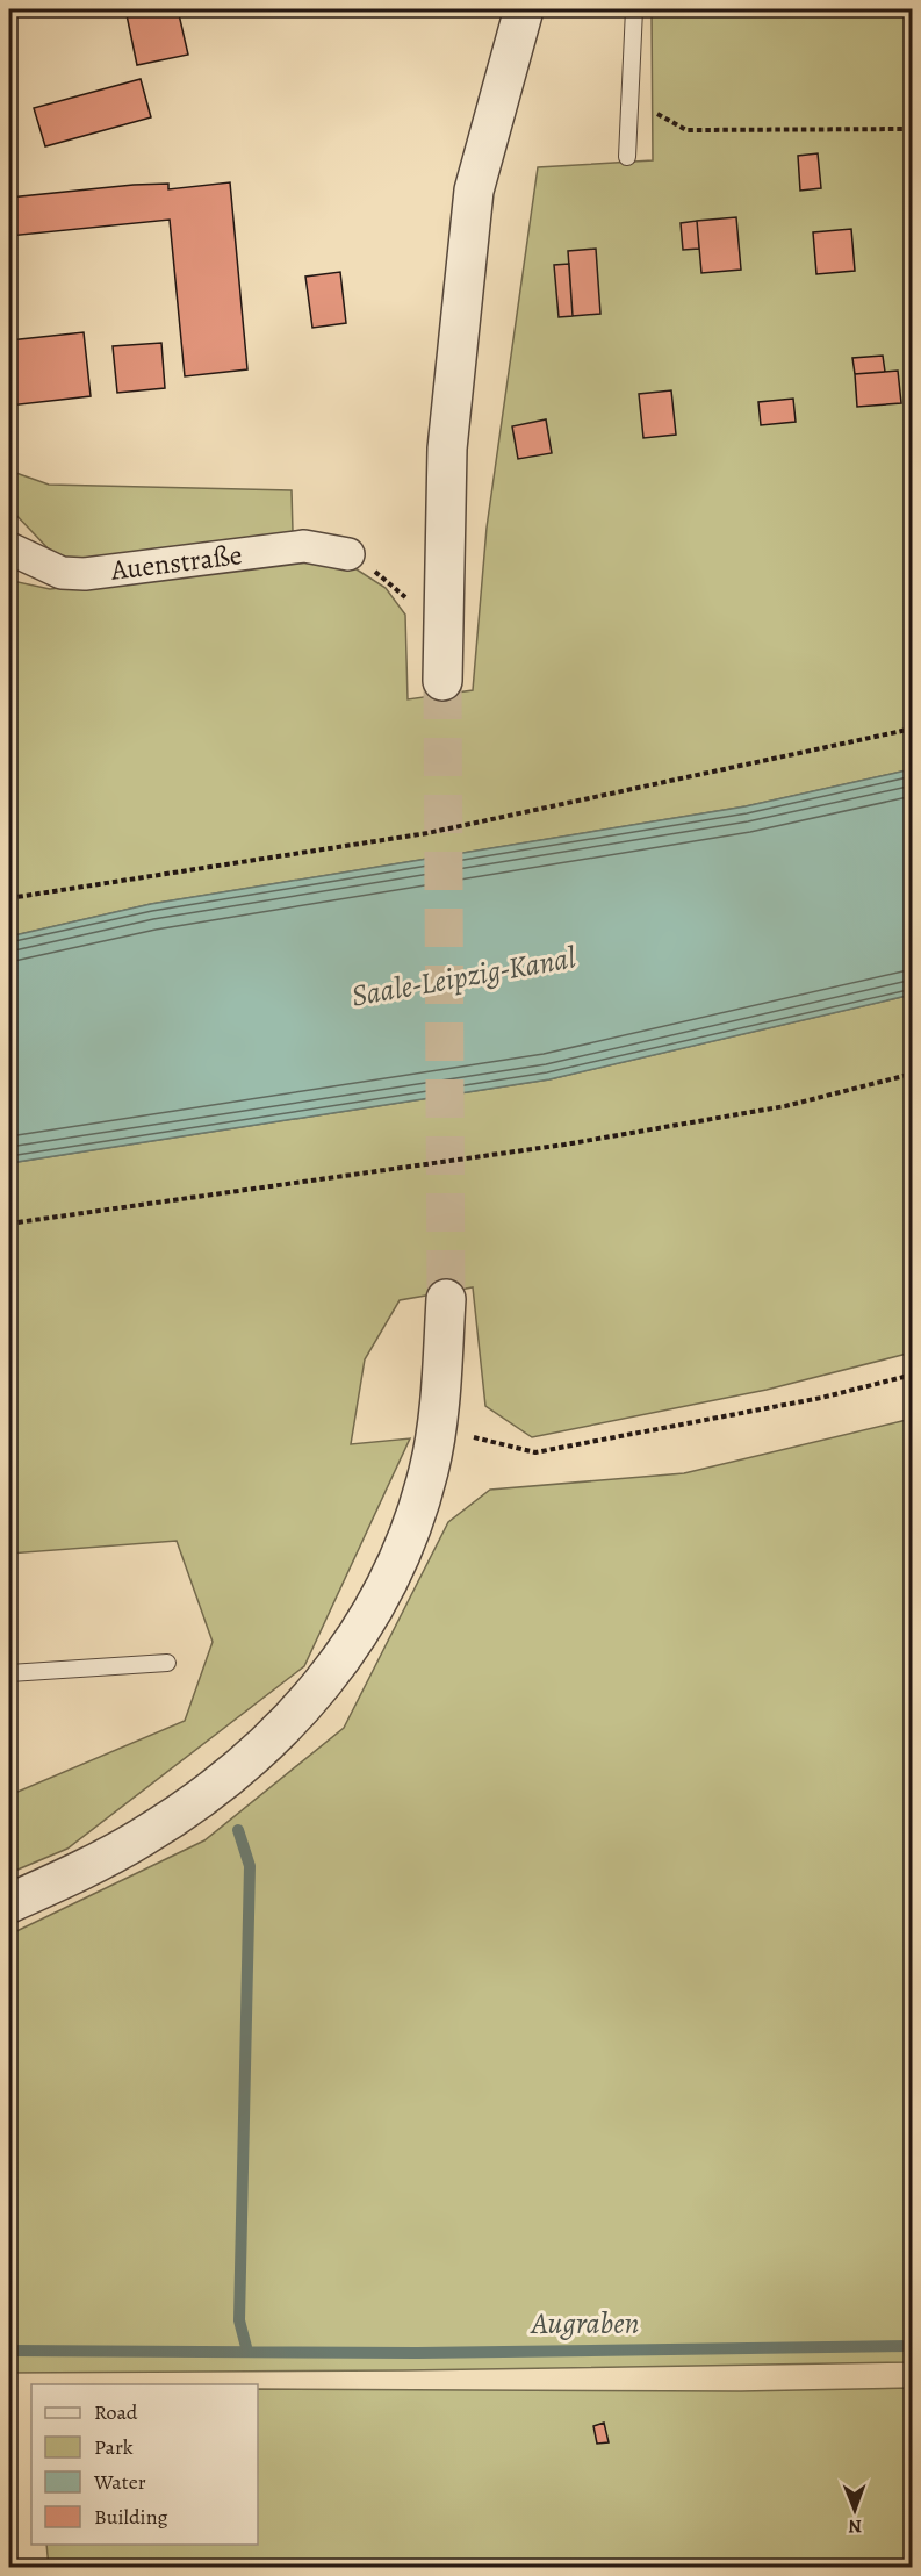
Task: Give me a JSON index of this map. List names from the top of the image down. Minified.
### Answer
{"streets":{"street":["Auenstraße"]},"water":["Saale-Leipzig-Kanal","Augraben"],"legend":["Road","Park","Water","Building"],"north":"bottom"}
